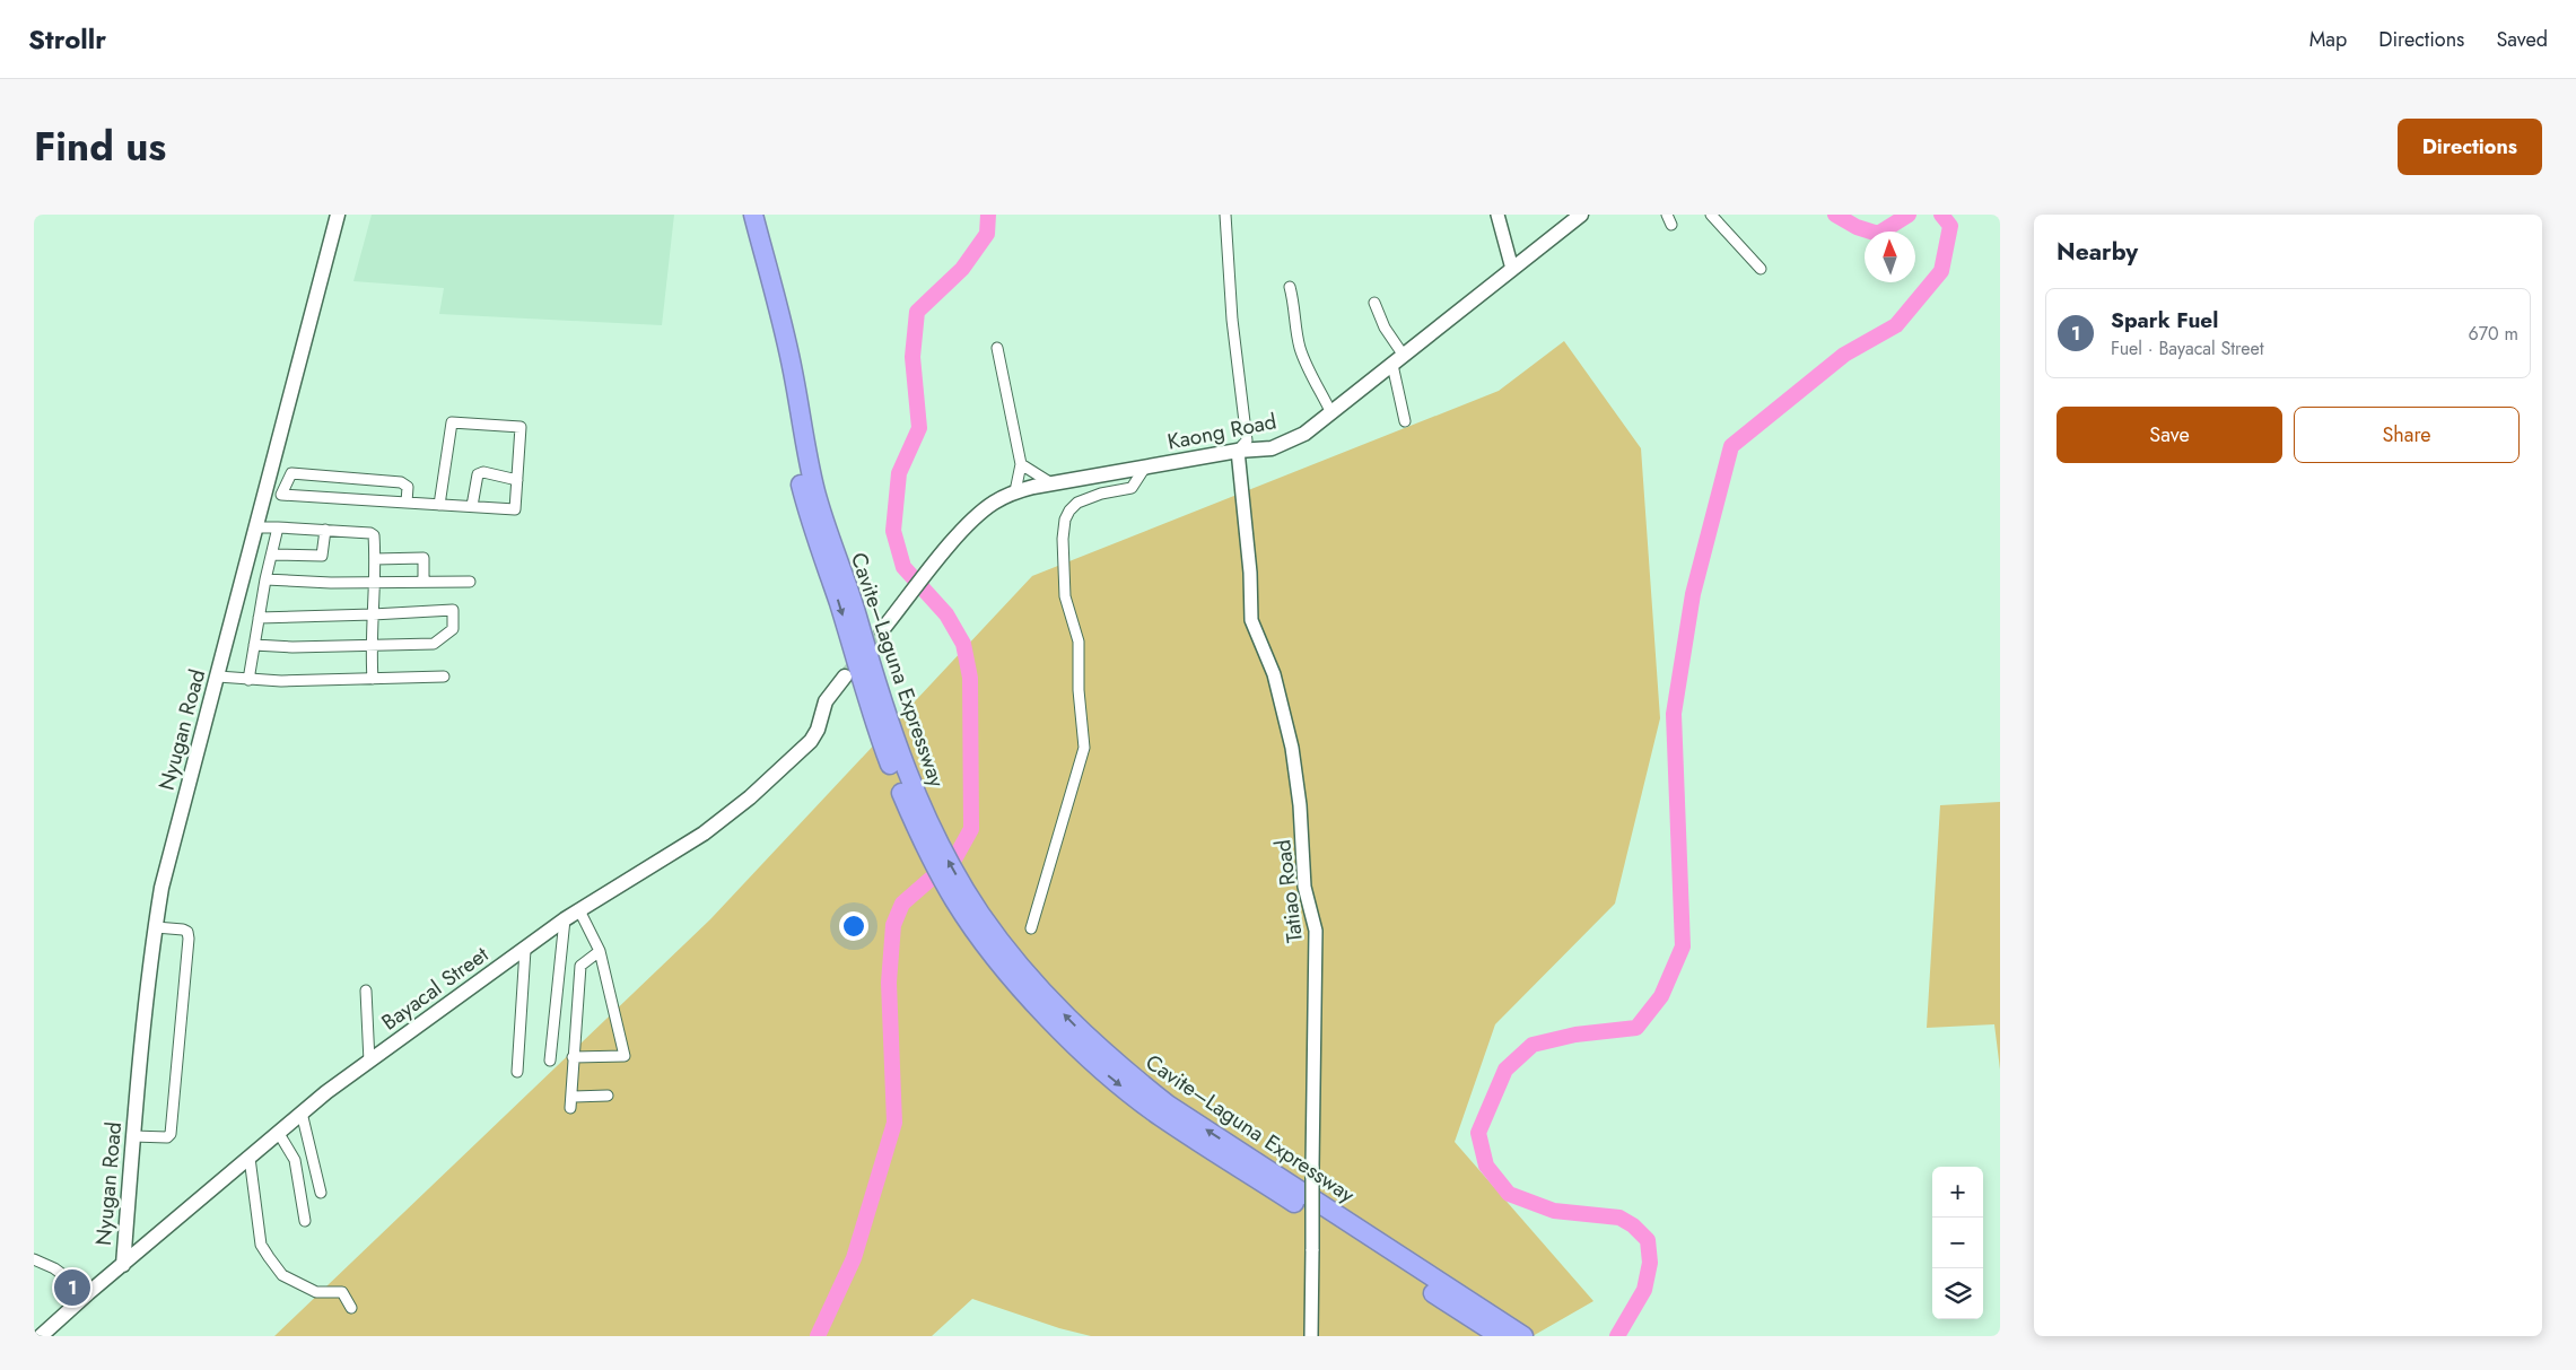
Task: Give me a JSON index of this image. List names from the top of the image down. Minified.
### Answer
{"streets":{"highway":["Cavite–Laguna Expressway"],"main road":["Kaong Road","Nyugan Road","Bayacal Street"],"street":["Tatiao Road"]},"crossings":[["Kaong Road","Tatiao Road"],["Nyugan Road","Bayacal Street"]],"north":"top","page":{"header":"Strollr","nav":["Map","Directions","Saved"],"title":"Find us","buttons":["Directions",["Save","Share"]],"heading":"Nearby","list":[{"mark":"1","name":"Spark Fuel","note":"Fuel · Bayacal Street","value":"670 m"}],"map_buttons":["+","−"],"pins":"1"}}
